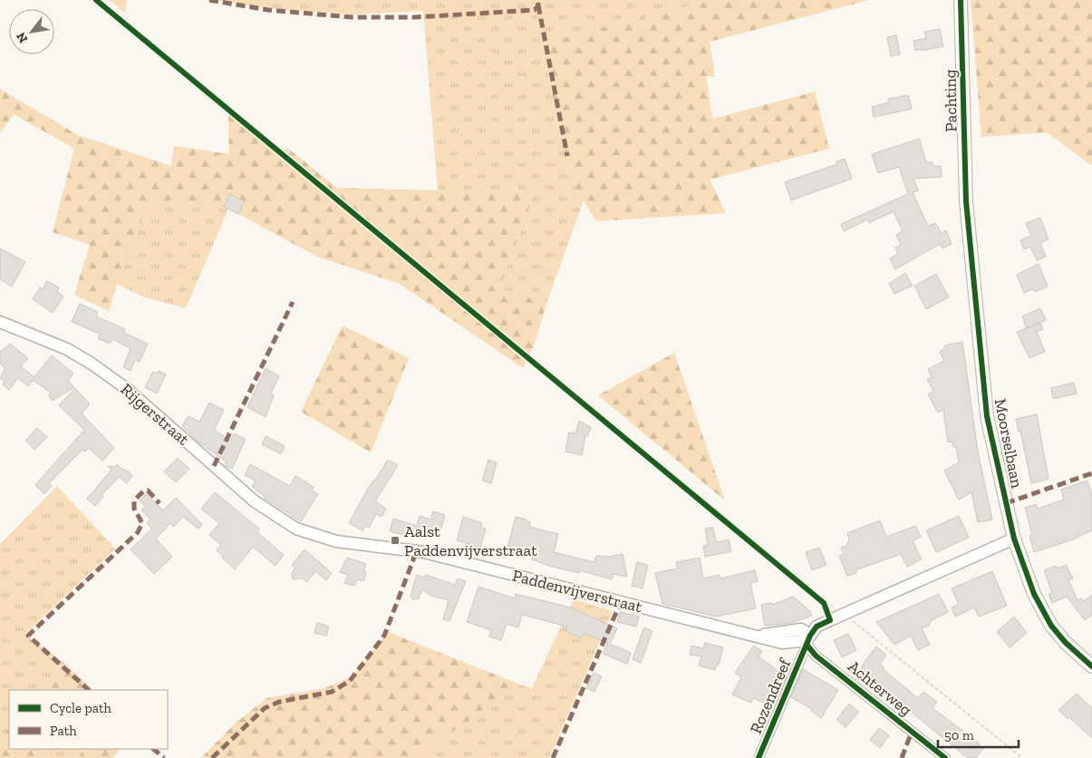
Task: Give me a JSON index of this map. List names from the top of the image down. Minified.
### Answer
{"streets":{"main road":["Pachting","Moorselbaan"],"street":["Rijgerstraat","Paddenvijverstraat","Achterweg","Rozendreef"]},"crossings":[["Pachting","Moorselbaan"],["Rijgerstraat","Paddenvijverstraat"],["Paddenvijverstraat","Achterweg"],["Paddenvijverstraat","Rozendreef"],["Achterweg","Rozendreef"]],"places":{"transit":["Aalst Paddenvijverstraat"]},"legend":["Cycle path","Path"],"scale_bar":"50 m","north":"bottom left"}
